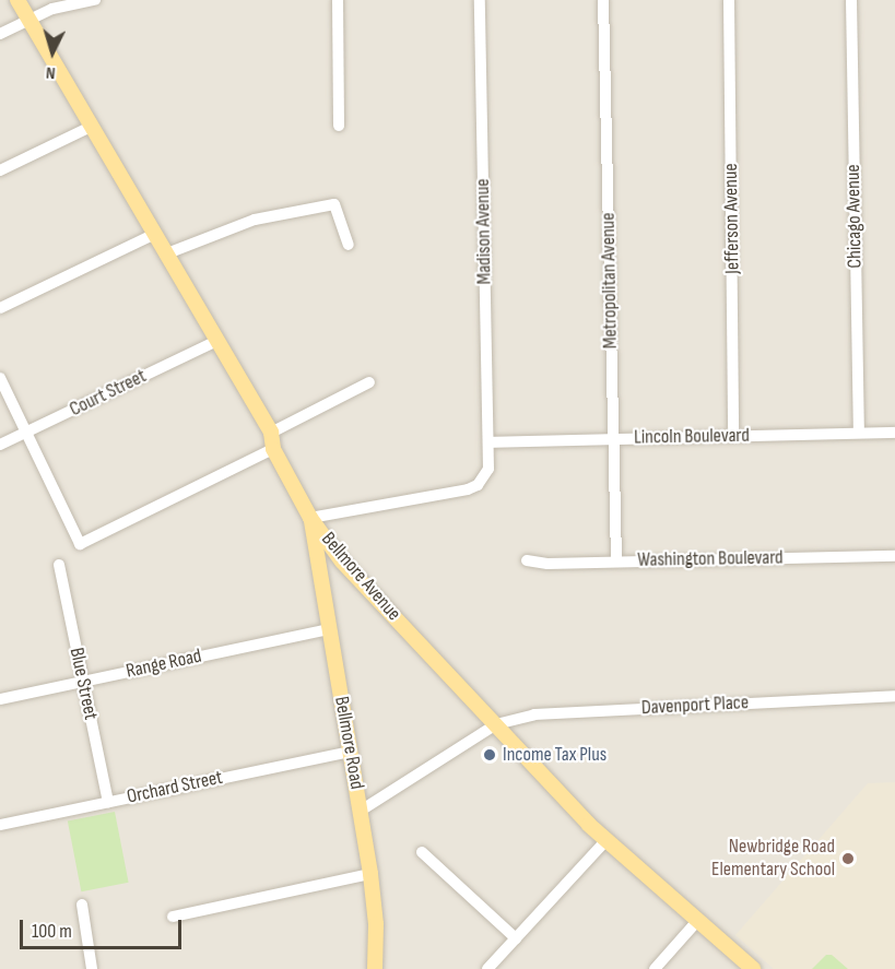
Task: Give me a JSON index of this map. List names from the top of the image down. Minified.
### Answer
{"streets":{"main road":["Bellmore Avenue","Bellmore Road"],"street":["Chicago Avenue","Jefferson Avenue","Madison Avenue","Metropolitan Avenue","Court Street","Lincoln Boulevard","Washington Boulevard","Range Road","Blue Street","Davenport Place","Orchard Street"]},"crossings":[["Chicago Avenue","Lincoln Boulevard"],["Jefferson Avenue","Lincoln Boulevard"],["Madison Avenue","Lincoln Boulevard"],["Madison Avenue","Bellmore Avenue"],["Madison Avenue","Bellmore Road"],["Metropolitan Avenue","Lincoln Boulevard"],["Metropolitan Avenue","Washington Boulevard"],["Court Street","Bellmore Avenue"],["Bellmore Avenue","Davenport Place"],["Bellmore Avenue","Bellmore Road"],["Range Road","Blue Street"],["Range Road","Bellmore Road"],["Blue Street","Orchard Street"],["Davenport Place","Bellmore Road"],["Bellmore Road","Orchard Street"]],"places":["Income Tax Plus","Newbridge Road Elementary School"],"scale_bar":"100 m","north":"bottom"}
